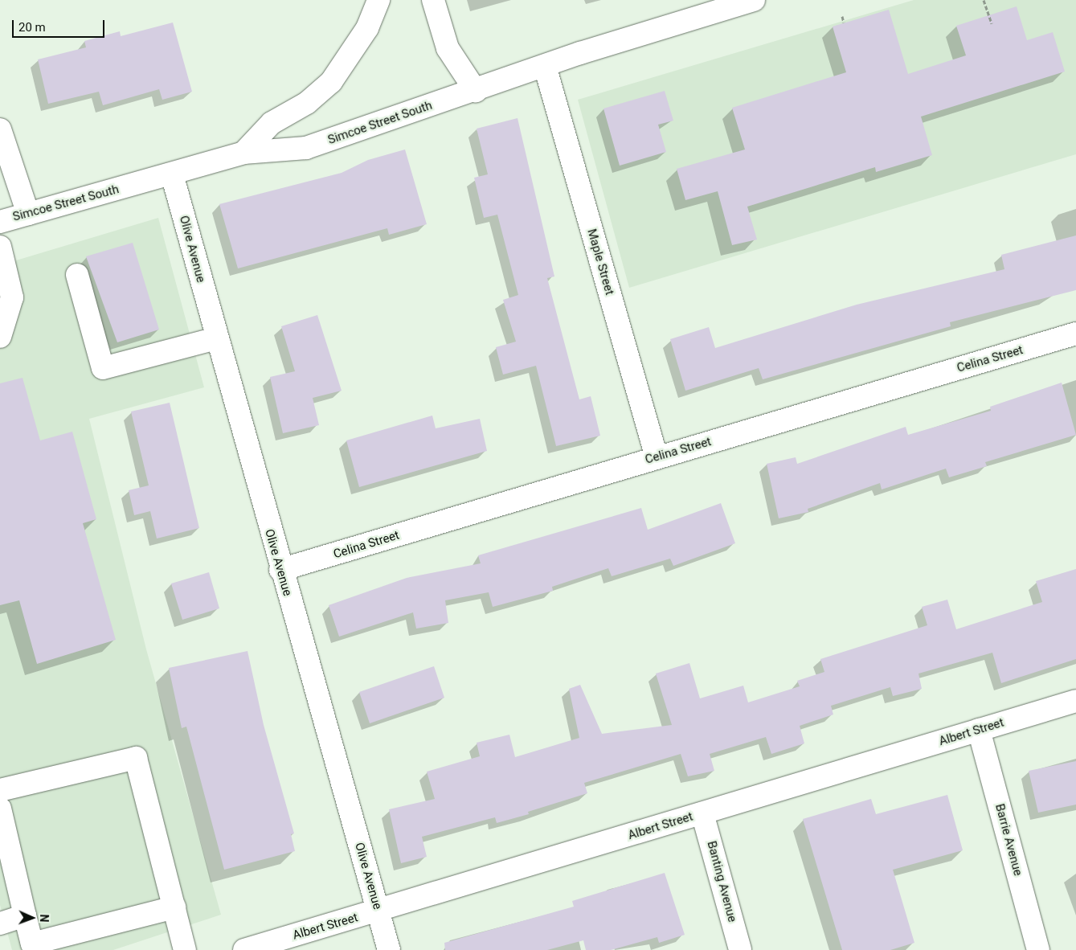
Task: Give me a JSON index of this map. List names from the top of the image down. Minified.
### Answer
{"streets":{"street":["Simcoe Street South","Olive Avenue","Maple Street","Celina Street","Albert Street","Barrie Avenue","Banting Avenue"]},"crossings":[["Simcoe Street South","Olive Avenue"],["Simcoe Street South","Maple Street"],["Olive Avenue","Celina Street"],["Olive Avenue","Albert Street"],["Maple Street","Celina Street"],["Albert Street","Barrie Avenue"],["Albert Street","Banting Avenue"]],"scale_bar":"20 m","north":"right"}
